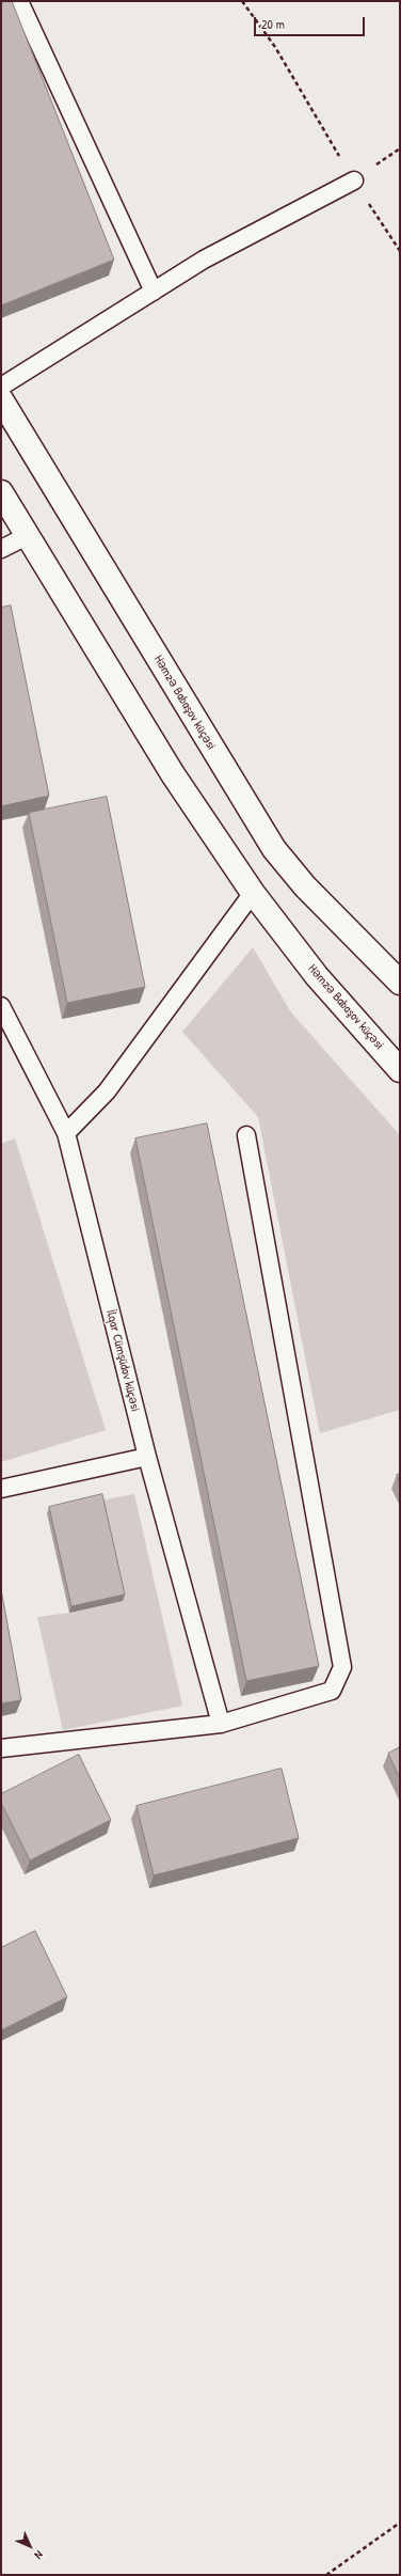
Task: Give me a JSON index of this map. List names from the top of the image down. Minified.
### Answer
{"streets":{"street":["Həmzə Babaşov küçəsi"],"lane":["İlqar Cümşüdov küçəsi"]},"scale_bar":"20 m","north":"bottom right"}
